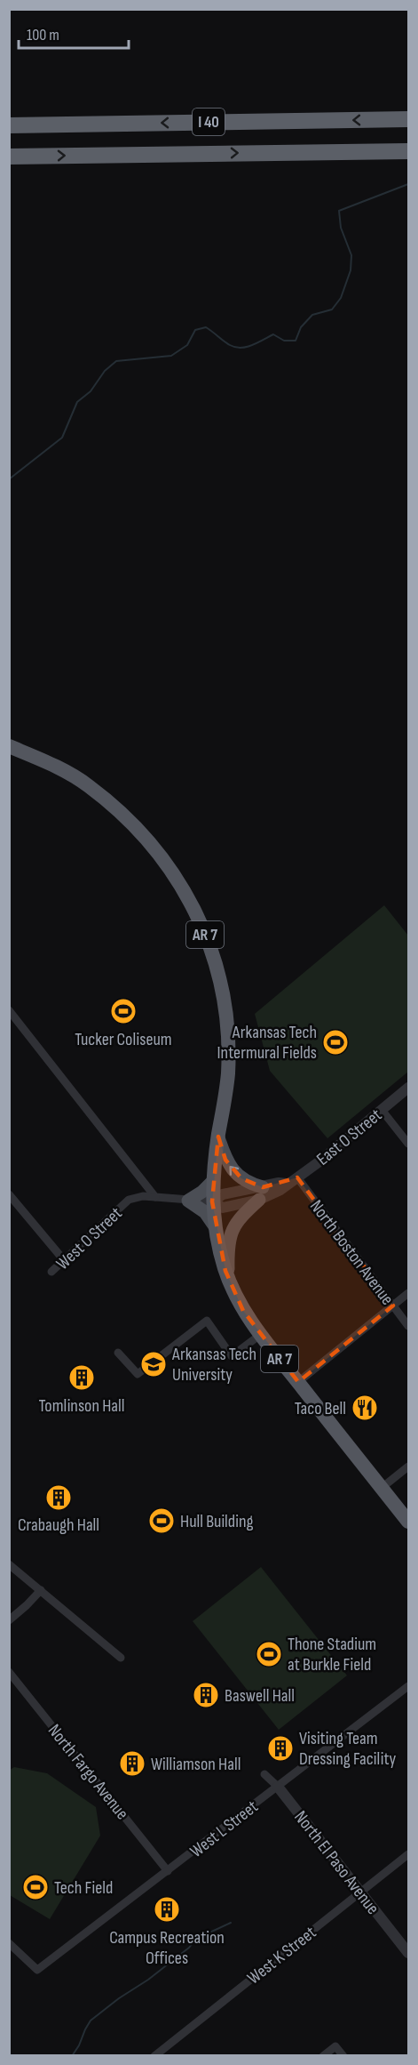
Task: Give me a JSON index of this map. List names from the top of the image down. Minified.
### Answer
{"streets":{"highway":["I 40","AR 7"],"street":["East O Street","West O Street","North Boston Avenue","North Fargo Avenue","West L Street","North El Paso Avenue","West K Street"]},"crossings":[["AR 7","East O Street"],["AR 7","West O Street"],["East O Street","West O Street"],["East O Street","North Boston Avenue"],["North Fargo Avenue","West L Street"],["West L Street","North El Paso Avenue"],["North El Paso Avenue","West K Street"]],"places":{"sports":["Tucker Coliseum","Arkansas Tech Intermural Fields","Hull Building","Thone Stadium at Burkle Field","Tech Field"],"school or university":["Arkansas Tech University"],"building":["Tomlinson Hall","Crabaugh Hall","Baswell Hall","Visiting Team Dressing Facility","Williamson Hall","Campus Recreation Offices"],"restaurant":["Taco Bell"]},"scale_bar":"100 m"}
